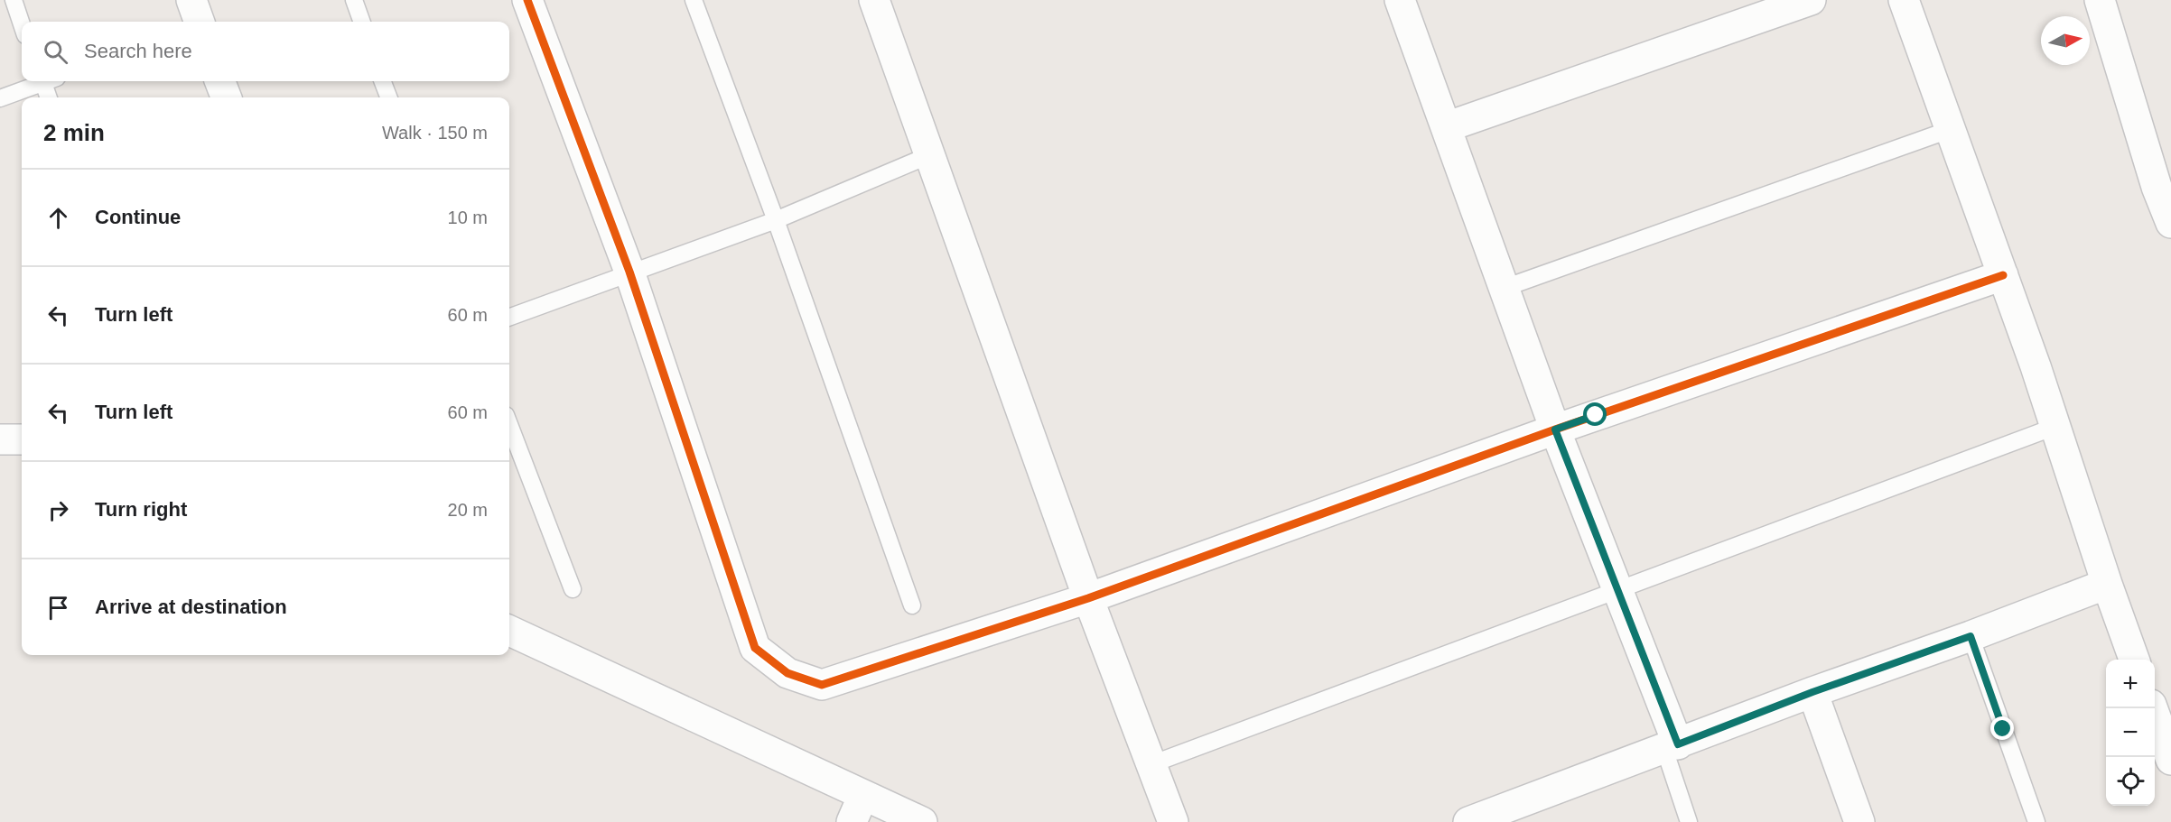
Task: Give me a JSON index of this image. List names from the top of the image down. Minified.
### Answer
{"north":"right","page":{"search":"Search here","heading":["2 min","Walk · 150 m"],"list":[["Continue","10 m"],["Turn left","60 m"],["Turn left","60 m"],["Turn right","20 m"],"Arrive at destination"],"map_buttons":["+","−"]}}
